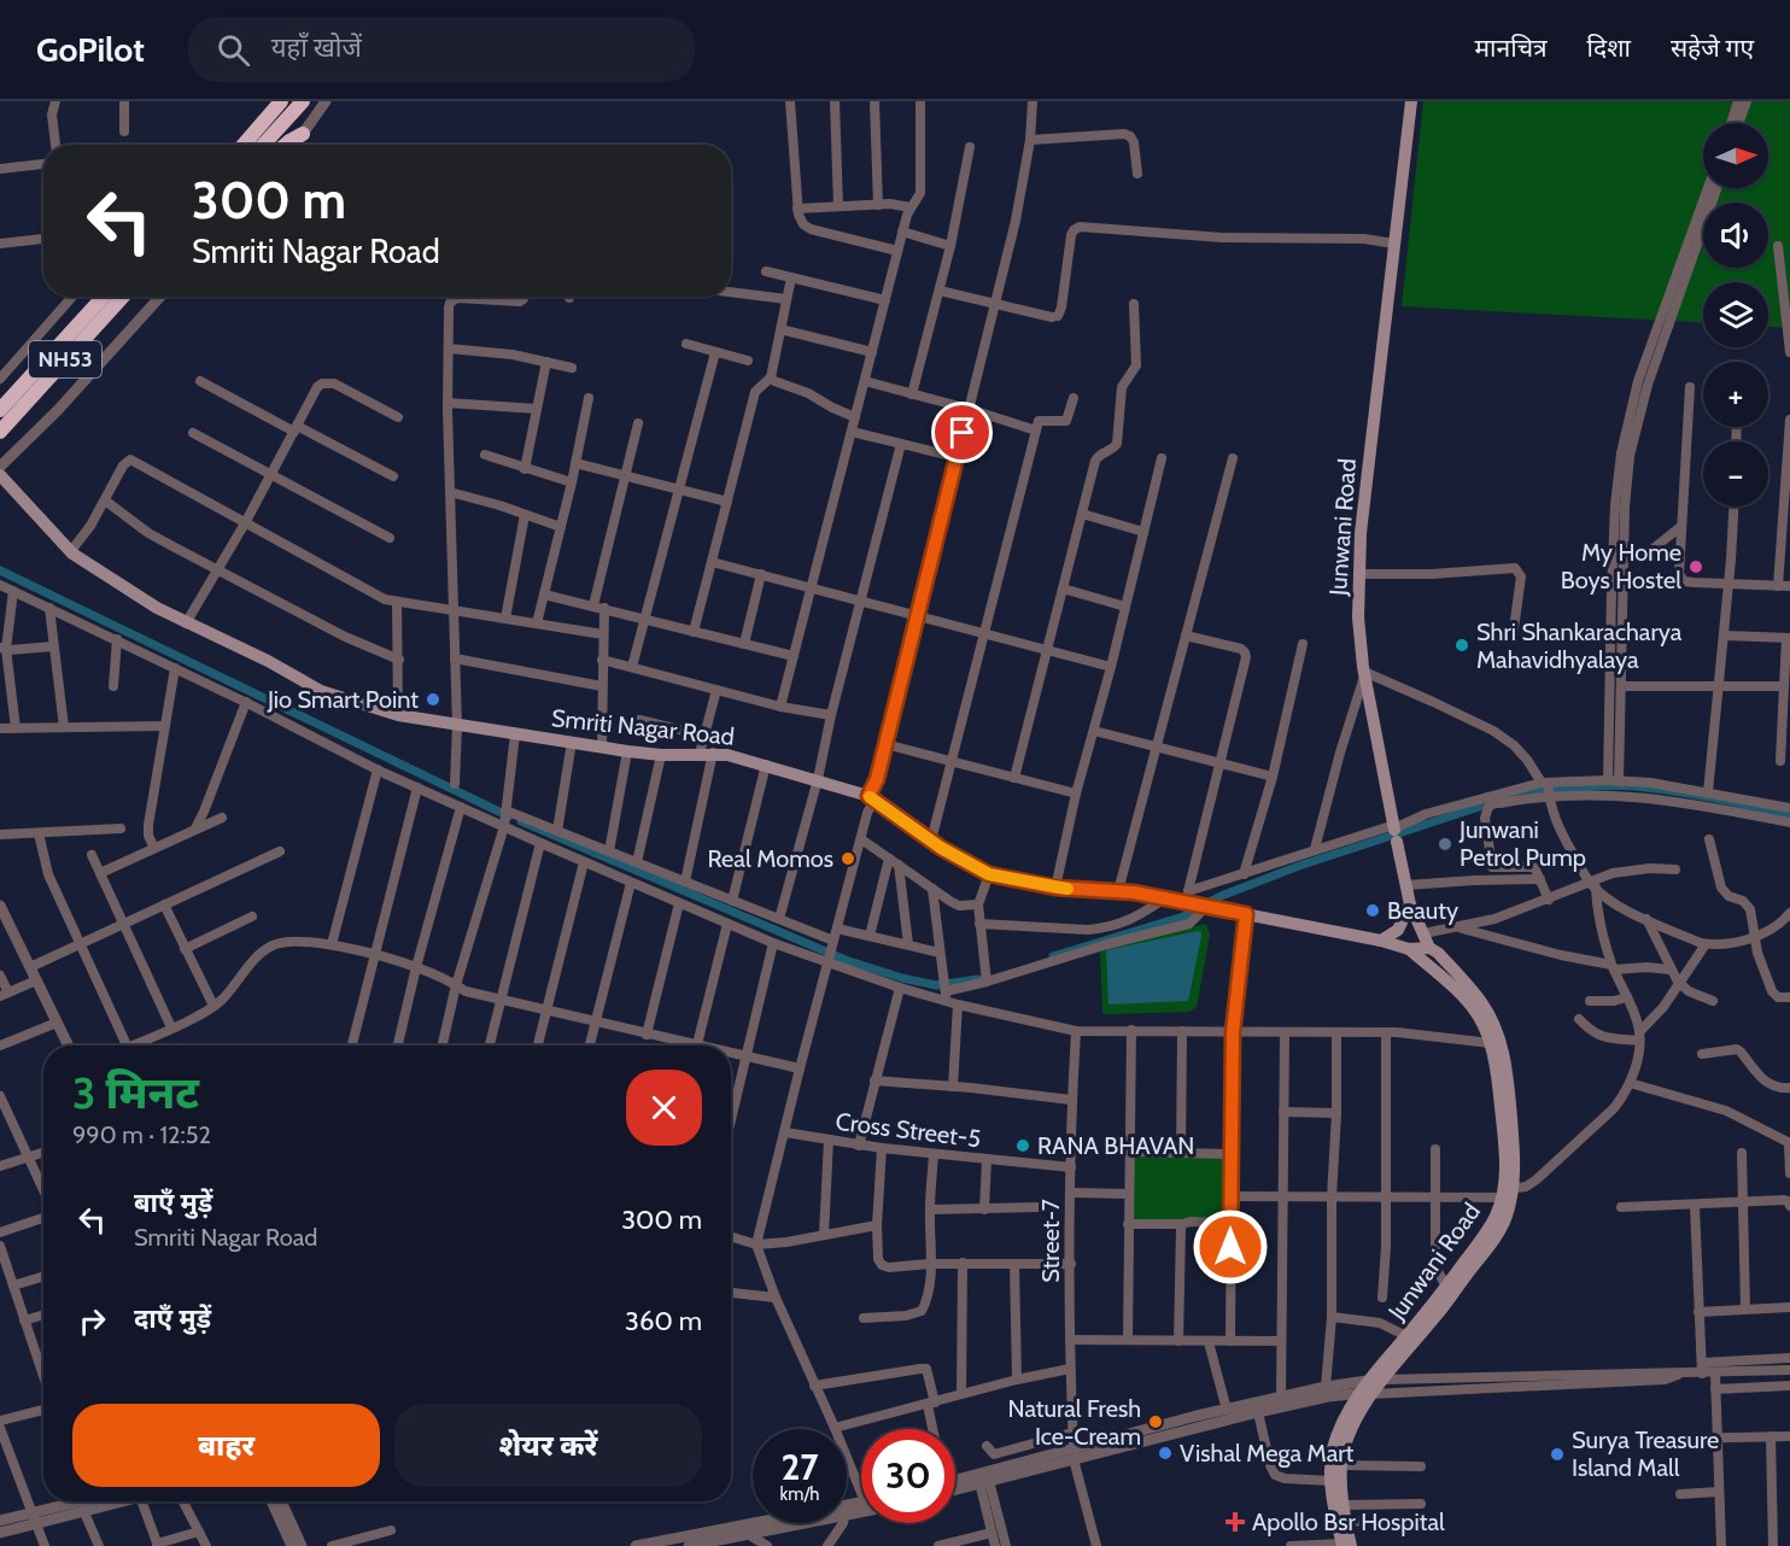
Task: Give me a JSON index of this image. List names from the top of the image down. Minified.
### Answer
{"streets":{"highway":["NH53"],"main road":["Junwani Road","Smriti Nagar Road"],"street":["Cross Street-5","Street-7"]},"crossings":[["Junwani Road","Smriti Nagar Road"],["Cross Street-5","Street-7"]],"places":{"other":["My Home Boys Hostel","Shri Shankaracharya Mahavidhyalaya","Jio Smart Point","Junwani Petrol Pump","Real Momos","Beauty","RANA BHAVAN","Natural Fresh Ice-Cream","Vishal Mega Mart","Surya Treasure Island Mall"],"health":["Apollo Bsr Hospital"]},"north":"right","page":{"header":"GoPilot","search":"यहाँ खोजें","nav":["मानचित्र","दिशा","सहेजे गए"],"map_buttons":["+","−"],"turn":["300 m","Smriti Nagar Road"],"heading":["3 मिनट","990 m · 12:52"],"list":[{"name":"बाएँ मुड़ें","note":"Smriti Nagar Road","value":"300 m"},{"name":"दाएँ मुड़ें","value":"360 m"}],"buttons":["बाहर","शेयर करें"],"speed":"27 km/h","limit":"30"}}
